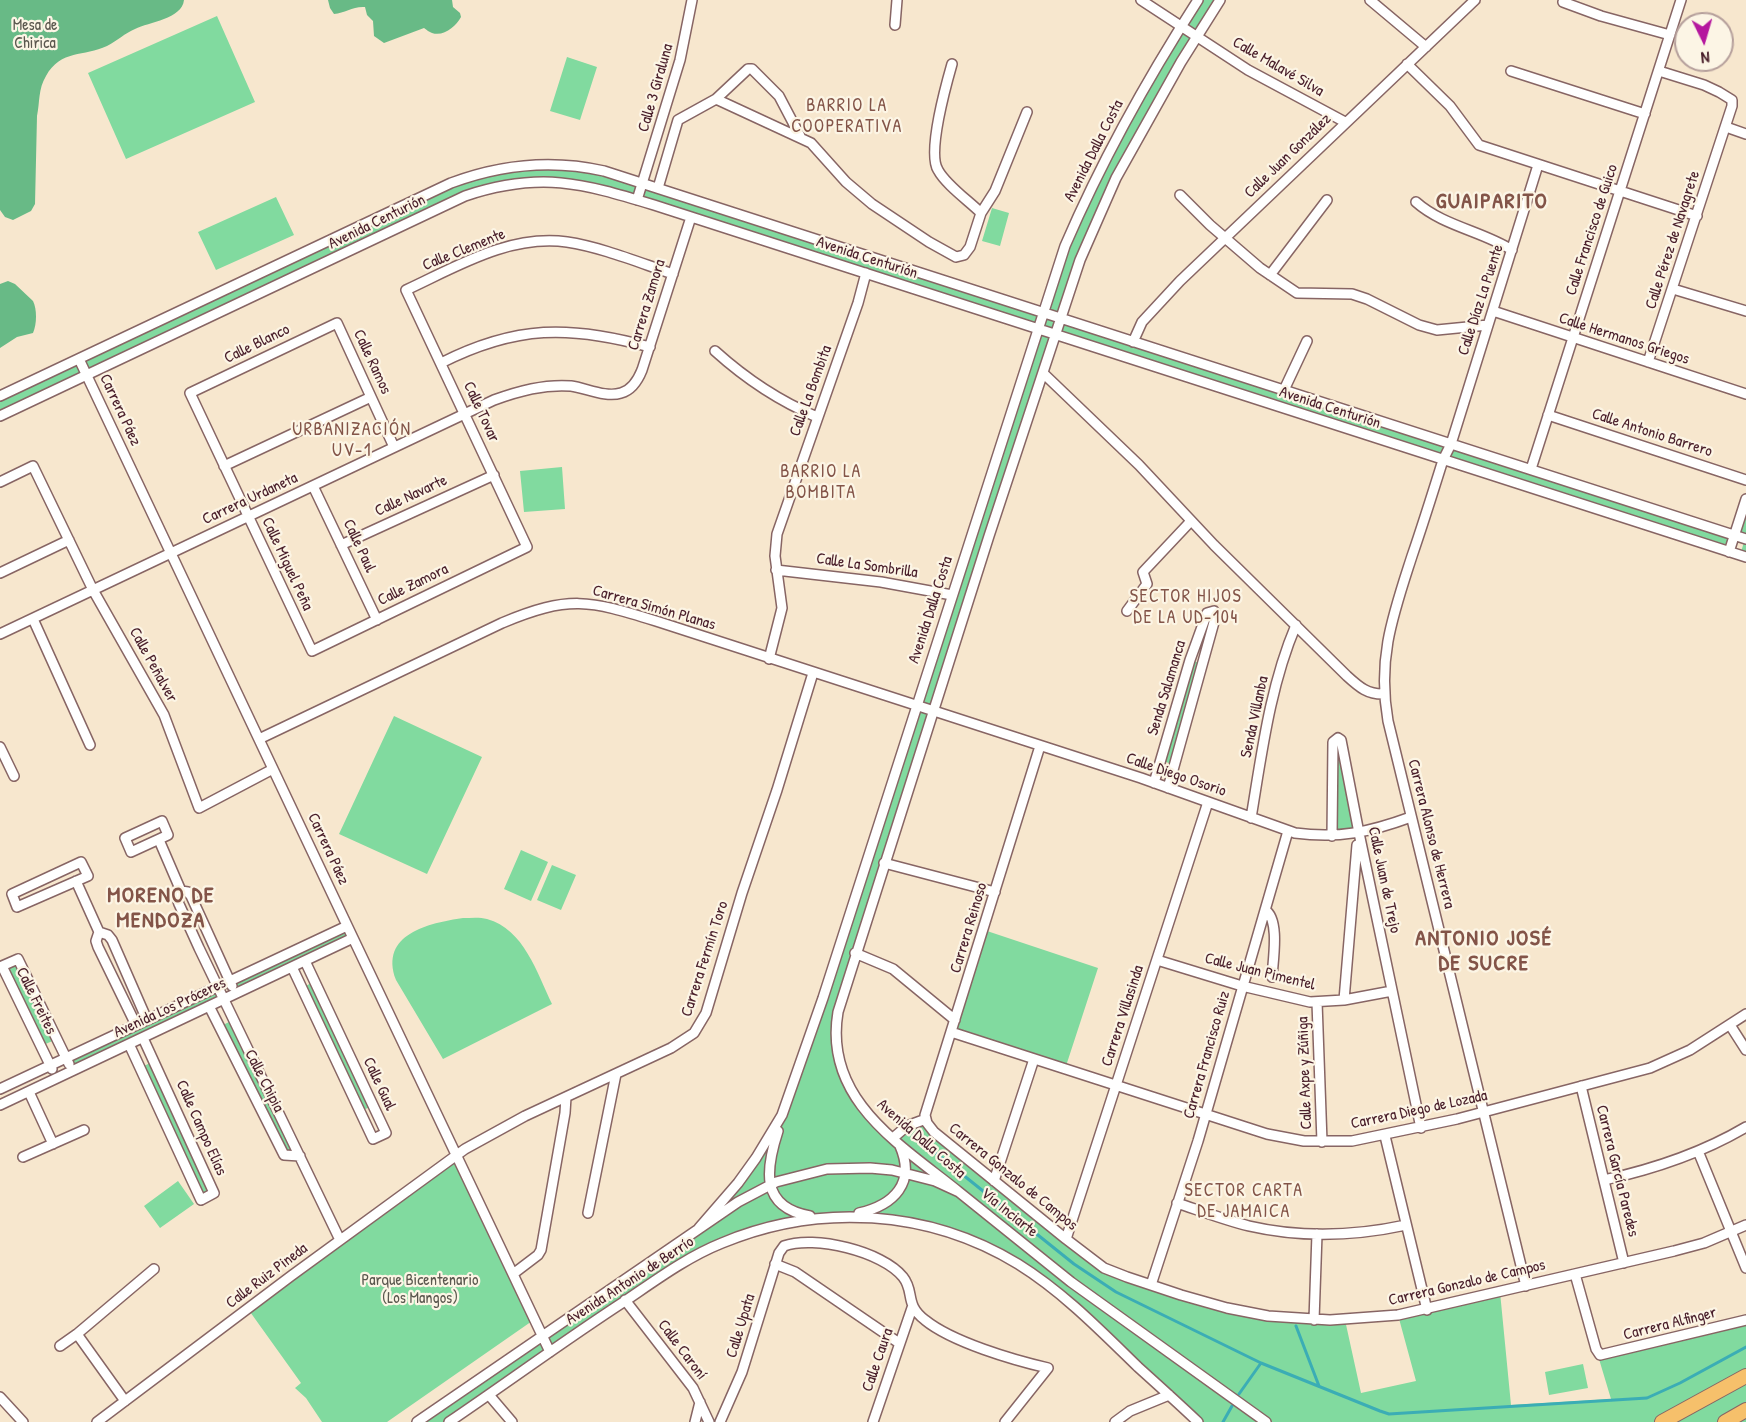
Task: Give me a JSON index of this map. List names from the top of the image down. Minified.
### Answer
{"streets":{"street":["Calle Malavé Silva","Calle 3 Giraluna","Avenida Dalla Costa","Calle Juan González","Avenida Centurión","Calle Francisco de Guico","Calle Pérez de Navagrete","Calle Clemente","Calle Díaz La Puente","Carrera Zamora","Calle Hermanos Griegos","Calle Blanco","Calle Ramos","Calle La Bombita","Carrera Páez","Calle Tovar","Calle Antonio Barrero","Calle Navarte","Carrera Urdaneta","Calle Paul","Calle Miguel Peña","Calle La Sombrilla","Calle Zamora","Carrera Simón Planas","Calle Peñalver","Senda Salamanca","Senda Villanba","Calle Diego Osorio","Carrera Alonso de Herrera","Calle Juan de Trejo","Carrera Reinoso","Carrera Fermín Toro","Calle Juan Pimentel","Calle Freites","Avenida Los Próceres","Carrera Villasinda","Carrera Francisco Ruiz","Calle Axpe y Zúñiga","Calle Chipia","Calle Gual","Carrera Diego de Lozada","Calle Campo Elías","Carrera García Paredes","Carrera Gonzalo de Campos","Vía Inciarte","Calle Ruiz Pineda","Avenida Antonio de Berrío","Carrera Alfinger","Calle Upata","Calle Caroní","Calle Caura"]},"crossings":[["Calle Malavé Silva","Avenida Dalla Costa"],["Calle Malavé Silva","Calle Juan González"],["Calle 3 Giraluna","Avenida Centurión"],["Avenida Dalla Costa","Avenida Centurión"],["Avenida Dalla Costa","Calle La Sombrilla"],["Avenida Dalla Costa","Carrera Simón Planas"],["Avenida Dalla Costa","Calle Diego Osorio"],["Avenida Dalla Costa","Vía Inciarte"],["Avenida Dalla Costa","Avenida Antonio de Berrío"],["Calle Juan González","Avenida Centurión"],["Avenida Centurión","Calle Francisco de Guico"],["Avenida Centurión","Calle Díaz La Puente"],["Avenida Centurión","Carrera Zamora"],["Avenida Centurión","Calle La Bombita"],["Avenida Centurión","Carrera Páez"],["Avenida Centurión","Carrera Alonso de Herrera"],["Calle Francisco de Guico","Calle Pérez de Navagrete"],["Calle Francisco de Guico","Calle Hermanos Griegos"],["Calle Francisco de Guico","Calle Antonio Barrero"],["Calle Pérez de Navagrete","Calle Hermanos Griegos"],["Calle Clemente","Carrera Zamora"],["Calle Clemente","Calle Tovar"],["Calle Díaz La Puente","Calle Hermanos Griegos"],["Calle Díaz La Puente","Carrera Alonso de Herrera"],["Carrera Zamora","Carrera Urdaneta"],["Calle Blanco","Calle Ramos"],["Calle Blanco","Calle Miguel Peña"],["Calle Ramos","Carrera Urdaneta"],["Calle La Bombita","Calle La Sombrilla"],["Calle La Bombita","Carrera Simón Planas"],["Carrera Páez","Carrera Urdaneta"],["Carrera Páez","Carrera Simón Planas"],["Carrera Páez","Calle Peñalver"],["Carrera Páez","Carrera Fermín Toro"],["Carrera Páez","Avenida Los Próceres"],["Carrera Páez","Calle Ruiz Pineda"],["Carrera Páez","Avenida Antonio de Berrío"],["Calle Tovar","Calle Navarte"],["Calle Tovar","Carrera Urdaneta"],["Calle Tovar","Calle Zamora"],["Calle Navarte","Calle Paul"],["Carrera Urdaneta","Calle Paul"],["Carrera Urdaneta","Calle Miguel Peña"],["Carrera Urdaneta","Calle Peñalver"],["Calle Paul","Calle Zamora"],["Calle Miguel Peña","Calle Zamora"],["Carrera Simón Planas","Calle Diego Osorio"],["Carrera Simón Planas","Carrera Fermín Toro"],["Senda Salamanca","Calle Diego Osorio"],["Senda Villanba","Calle Diego Osorio"],["Calle Diego Osorio","Carrera Alonso de Herrera"],["Calle Diego Osorio","Calle Juan de Trejo"],["Calle Diego Osorio","Carrera Reinoso"],["Calle Diego Osorio","Carrera Villasinda"],["Calle Diego Osorio","Carrera Francisco Ruiz"],["Carrera Alonso de Herrera","Carrera Diego de Lozada"],["Carrera Alonso de Herrera","Carrera Gonzalo de Campos"],["Calle Juan de Trejo","Calle Juan Pimentel"],["Calle Juan de Trejo","Carrera Diego de Lozada"],["Carrera Reinoso","Carrera Diego de Lozada"],["Carrera Reinoso","Carrera Gonzalo de Campos"],["Carrera Fermín Toro","Calle Ruiz Pineda"],["Calle Juan Pimentel","Carrera Villasinda"],["Calle Juan Pimentel","Carrera Francisco Ruiz"],["Calle Juan Pimentel","Calle Axpe y Zúñiga"],["Calle Freites","Avenida Los Próceres"],["Avenida Los Próceres","Calle Chipia"],["Avenida Los Próceres","Calle Gual"],["Avenida Los Próceres","Calle Campo Elías"],["Carrera Villasinda","Carrera Diego de Lozada"],["Carrera Villasinda","Carrera Gonzalo de Campos"],["Carrera Francisco Ruiz","Carrera Diego de Lozada"],["Carrera Francisco Ruiz","Carrera Gonzalo de Campos"],["Calle Axpe y Zúñiga","Carrera Diego de Lozada"],["Calle Chipia","Calle Ruiz Pineda"],["Carrera Diego de Lozada","Carrera García Paredes"],["Carrera García Paredes","Carrera Gonzalo de Campos"],["Carrera Gonzalo de Campos","Carrera Alfinger"],["Vía Inciarte","Avenida Antonio de Berrío"],["Avenida Antonio de Berrío","Calle Caroní"]],"districts":["BARRIO LA COOPERATIVA","GUAIPARITO","URBANIZACIÓN UV-1","BARRIO LA BOMBITA","SECTOR HIJOS DE LA UD-104","MORENO DE MENDOZA","ANTONIO JOSÉ DE SUCRE","SECTOR CARTA DE JAMAICA"],"parks":["Mesa de Chirica","Parque Bicentenario (Los Mangos)"],"north":"bottom"}
